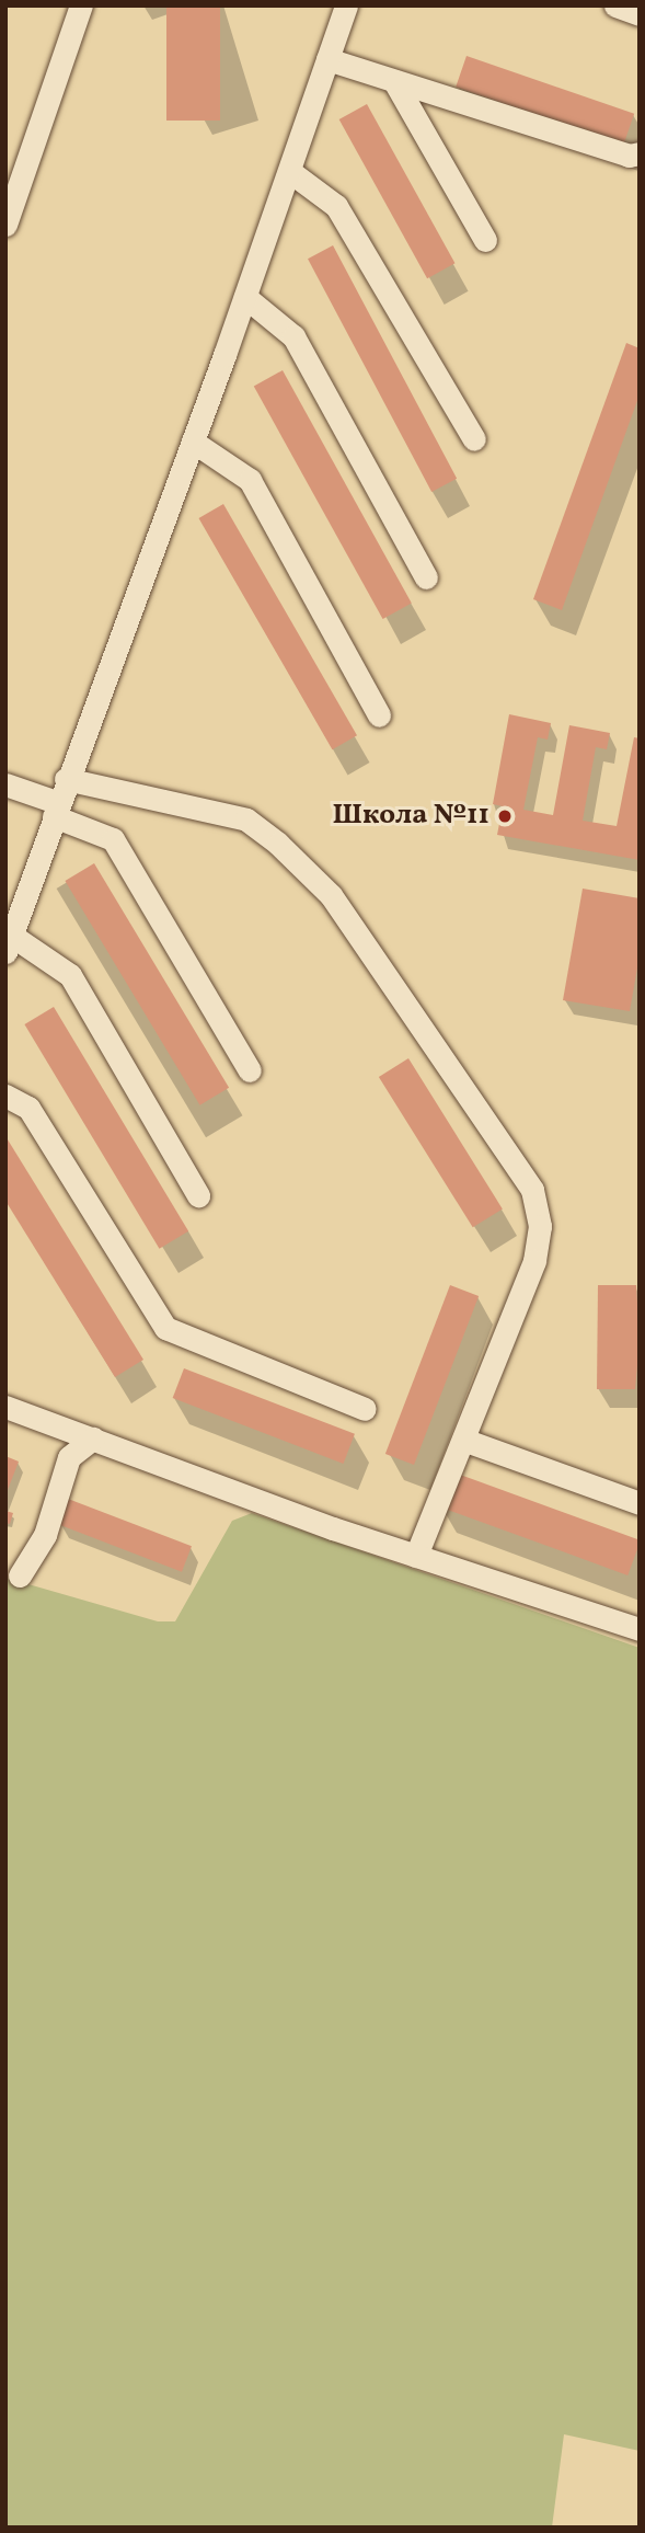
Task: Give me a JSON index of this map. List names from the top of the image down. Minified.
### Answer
{"places":["Школа №11"]}
